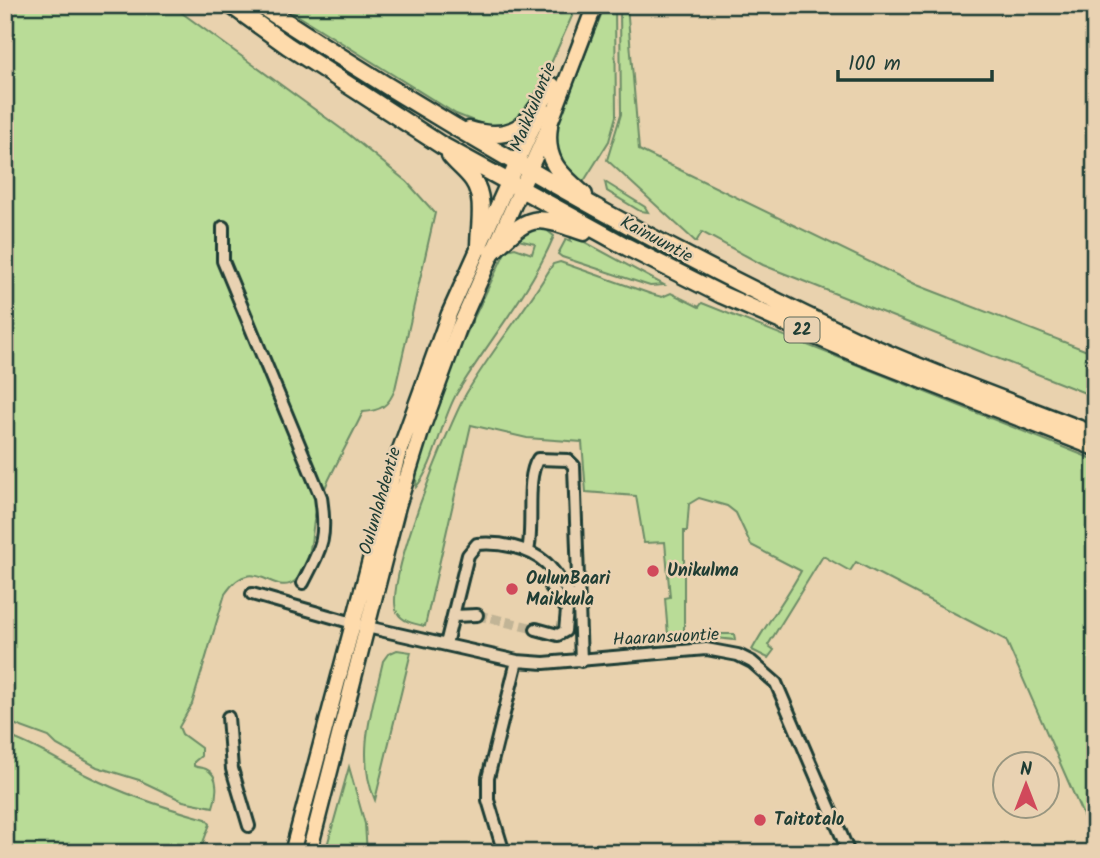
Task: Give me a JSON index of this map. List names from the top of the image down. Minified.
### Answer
{"streets":{"highway":["Kainuuntie","22"],"main road":["Maikkulantie","Oulunlahdentie"],"street":["Haaransuontie"]},"crossings":[["Maikkulantie","Kainuuntie"],["Maikkulantie","Oulunlahdentie"],["Kainuuntie","Oulunlahdentie"],["Oulunlahdentie","Haaransuontie"]],"places":["Unikulma","OulunBaari Maikkula","Taitotalo"],"scale_bar":"100 m","north":"top"}
